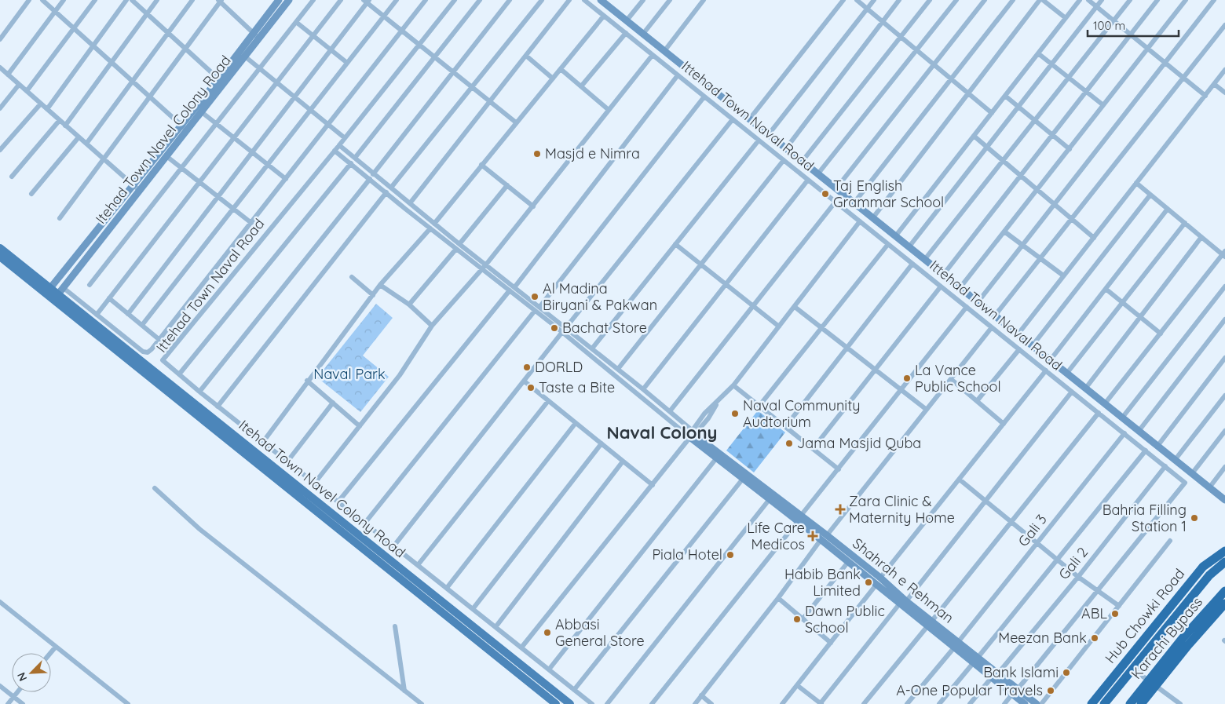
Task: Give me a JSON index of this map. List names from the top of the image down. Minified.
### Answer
{"streets":{"highway":["Hub Chowki Road","Karachi Bypass"],"main road":["Itehad Town Navel Colony Road"],"street":["Ittehad Town Naval Road","Gali 3","Gali 2","Shahrah e Rehman"]},"crossings":[["Ittehad Town Naval Road","Gali 3"],["Ittehad Town Naval Road","Gali 2"],["Ittehad Town Naval Road","Shahrah e Rehman"],["Gali 3","Shahrah e Rehman"],["Gali 2","Shahrah e Rehman"]],"districts":["Naval Colony"],"parks":["Naval Park"],"places":{"other":["Masjd e Nimra","Taj English Grammar School","Al Madina Biryani & Pakwan","Bachat Store","DORLD","La Vance Public School","Taste a Bite","Naval Community Audtorium","Jama Masjid Quba","Bahria Filling Station 1","Piala Hotel","Habib Bank Limited","ABL","Dawn Public School","Abbasi General Store","Meezan Bank","Bank Islami","A-One Popular Travels"],"health":["Zara Clinic & Maternity Home","Life Care Medicos"]},"scale_bar":"100 m","north":"bottom left"}
